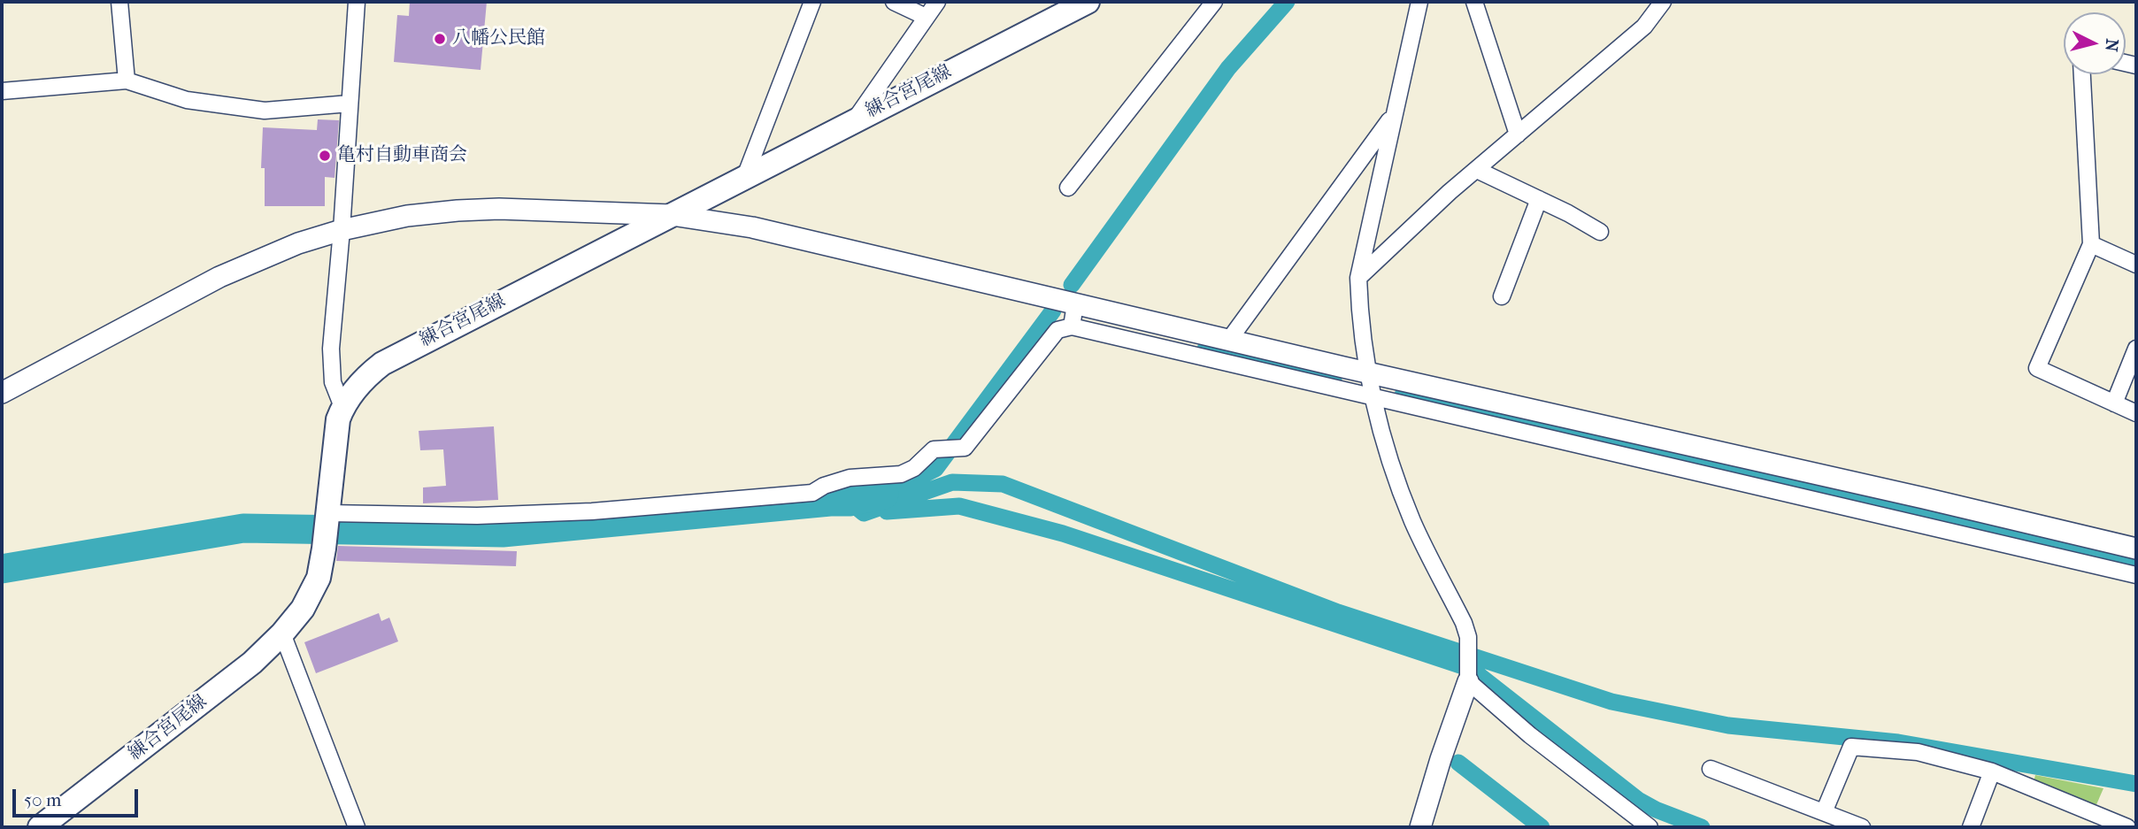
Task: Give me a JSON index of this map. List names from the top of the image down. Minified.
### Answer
{"streets":{"main road":["練合宮尾線"]},"places":["八幡公民館","亀村自動車商会"],"scale_bar":"50 m","north":"right"}
